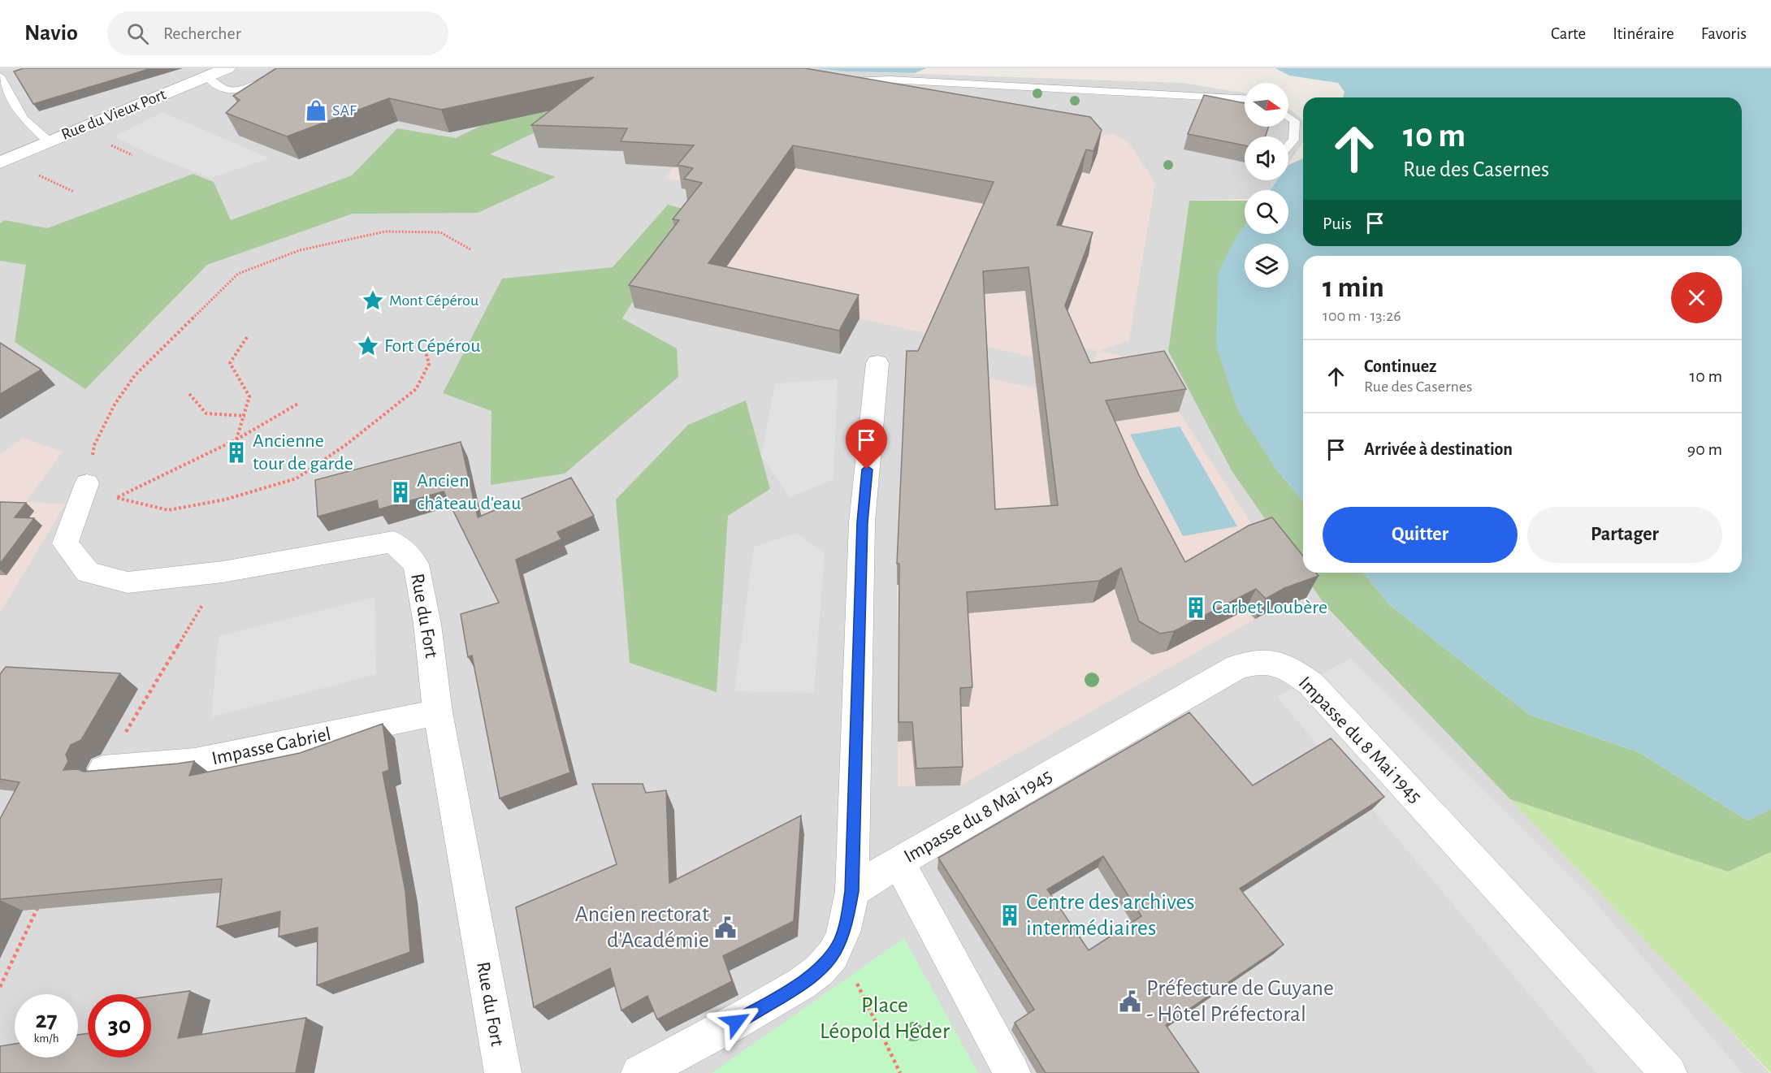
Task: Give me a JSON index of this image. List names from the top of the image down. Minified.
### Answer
{"streets":{"street":["Rue du Vieux Port","Rue du Fort","Impasse du 8 Mai 1945","Impasse Gabriel"]},"crossings":[["Rue du Fort","Impasse Gabriel"]],"parks":["Place Léopold Héder"],"places":{"shop":["SAF"],"place":["Mont Cépérou","Fort Cépérou"],"building":["Ancienne tour de garde","Ancien château d'eau","Carbet Loubère","Centre des archives intermédiaires"],"public building":["Ancien rectorat d'Académie","Préfecture de Guyane - Hôtel Préfectoral"]},"north":"right","page":{"header":"Navio","search":"Rechercher","nav":["Carte","Itinéraire","Favoris"],"turn":["10 m","Rue des Casernes"],"then":"Puis","heading":["1 min","100 m · 13:26"],"list":[{"name":"Continuez","note":"Rue des Casernes","value":"10 m"},{"name":"Arrivée à destination","value":"90 m"}],"buttons":["Quitter","Partager"],"speed":"27 km/h","limit":"30"}}
